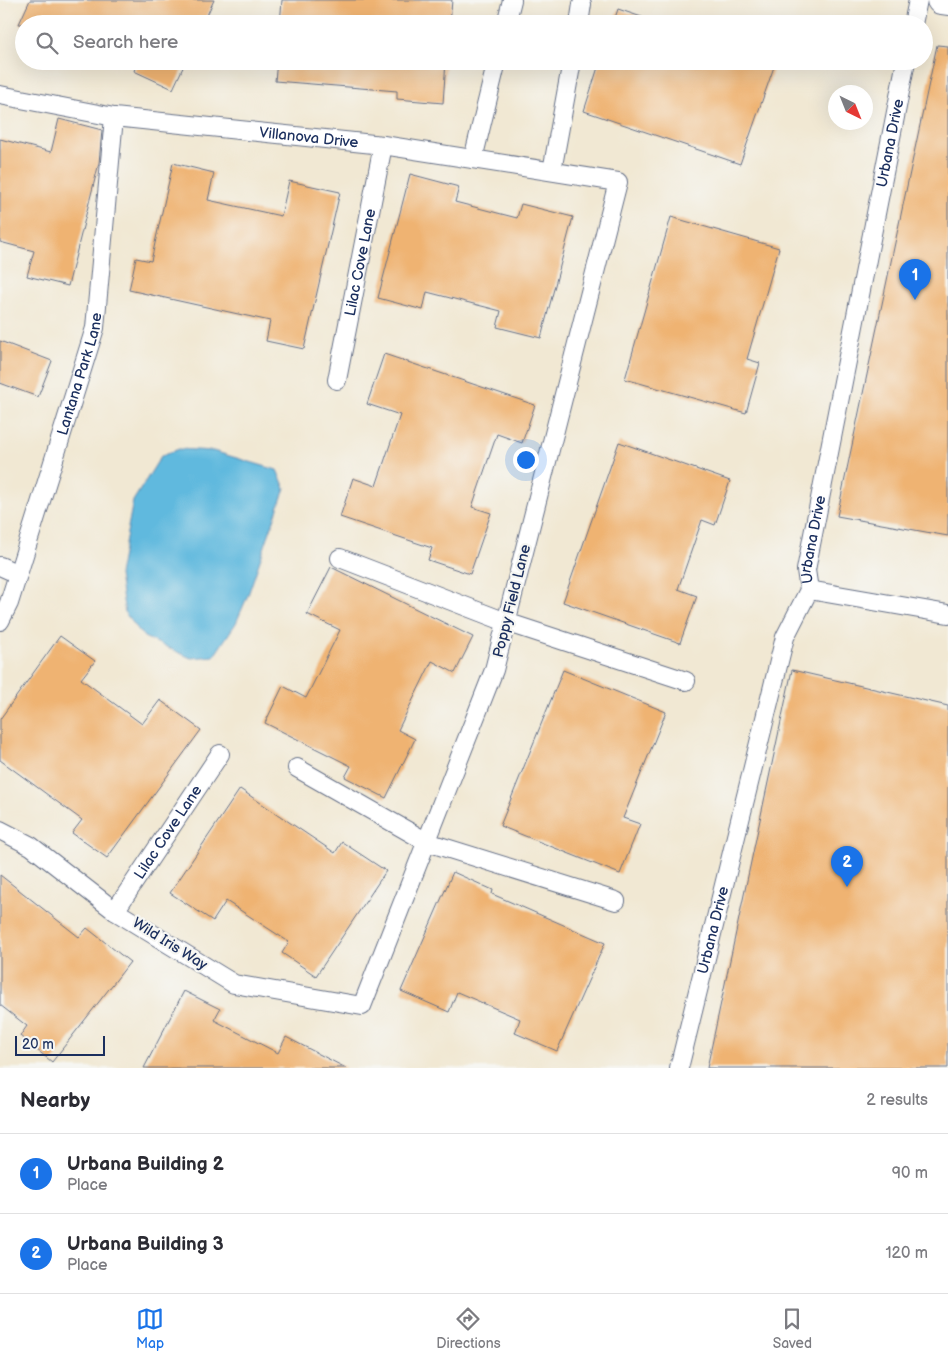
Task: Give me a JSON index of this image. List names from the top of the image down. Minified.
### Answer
{"streets":{"lane":["Villanova Drive","Urbana Drive","Lilac Cove Lane","Lantana Park Lane","Poppy Field Lane","Wild Iris Way"]},"crossings":[["Villanova Drive","Lilac Cove Lane"],["Villanova Drive","Lantana Park Lane"],["Villanova Drive","Poppy Field Lane"],["Lilac Cove Lane","Wild Iris Way"],["Poppy Field Lane","Wild Iris Way"]],"scale_bar":"20 m","north":"bottom right","page":{"search":"Search here","pins":["1","2"],"scale":"20 m","heading":["Nearby","2 results"],"list":[{"mark":"1","name":"Urbana Building 2","note":"Place","value":"90 m"},{"mark":"2","name":"Urbana Building 3","note":"Place","value":"120 m"}],"nav":["Map","Directions","Saved"]}}
